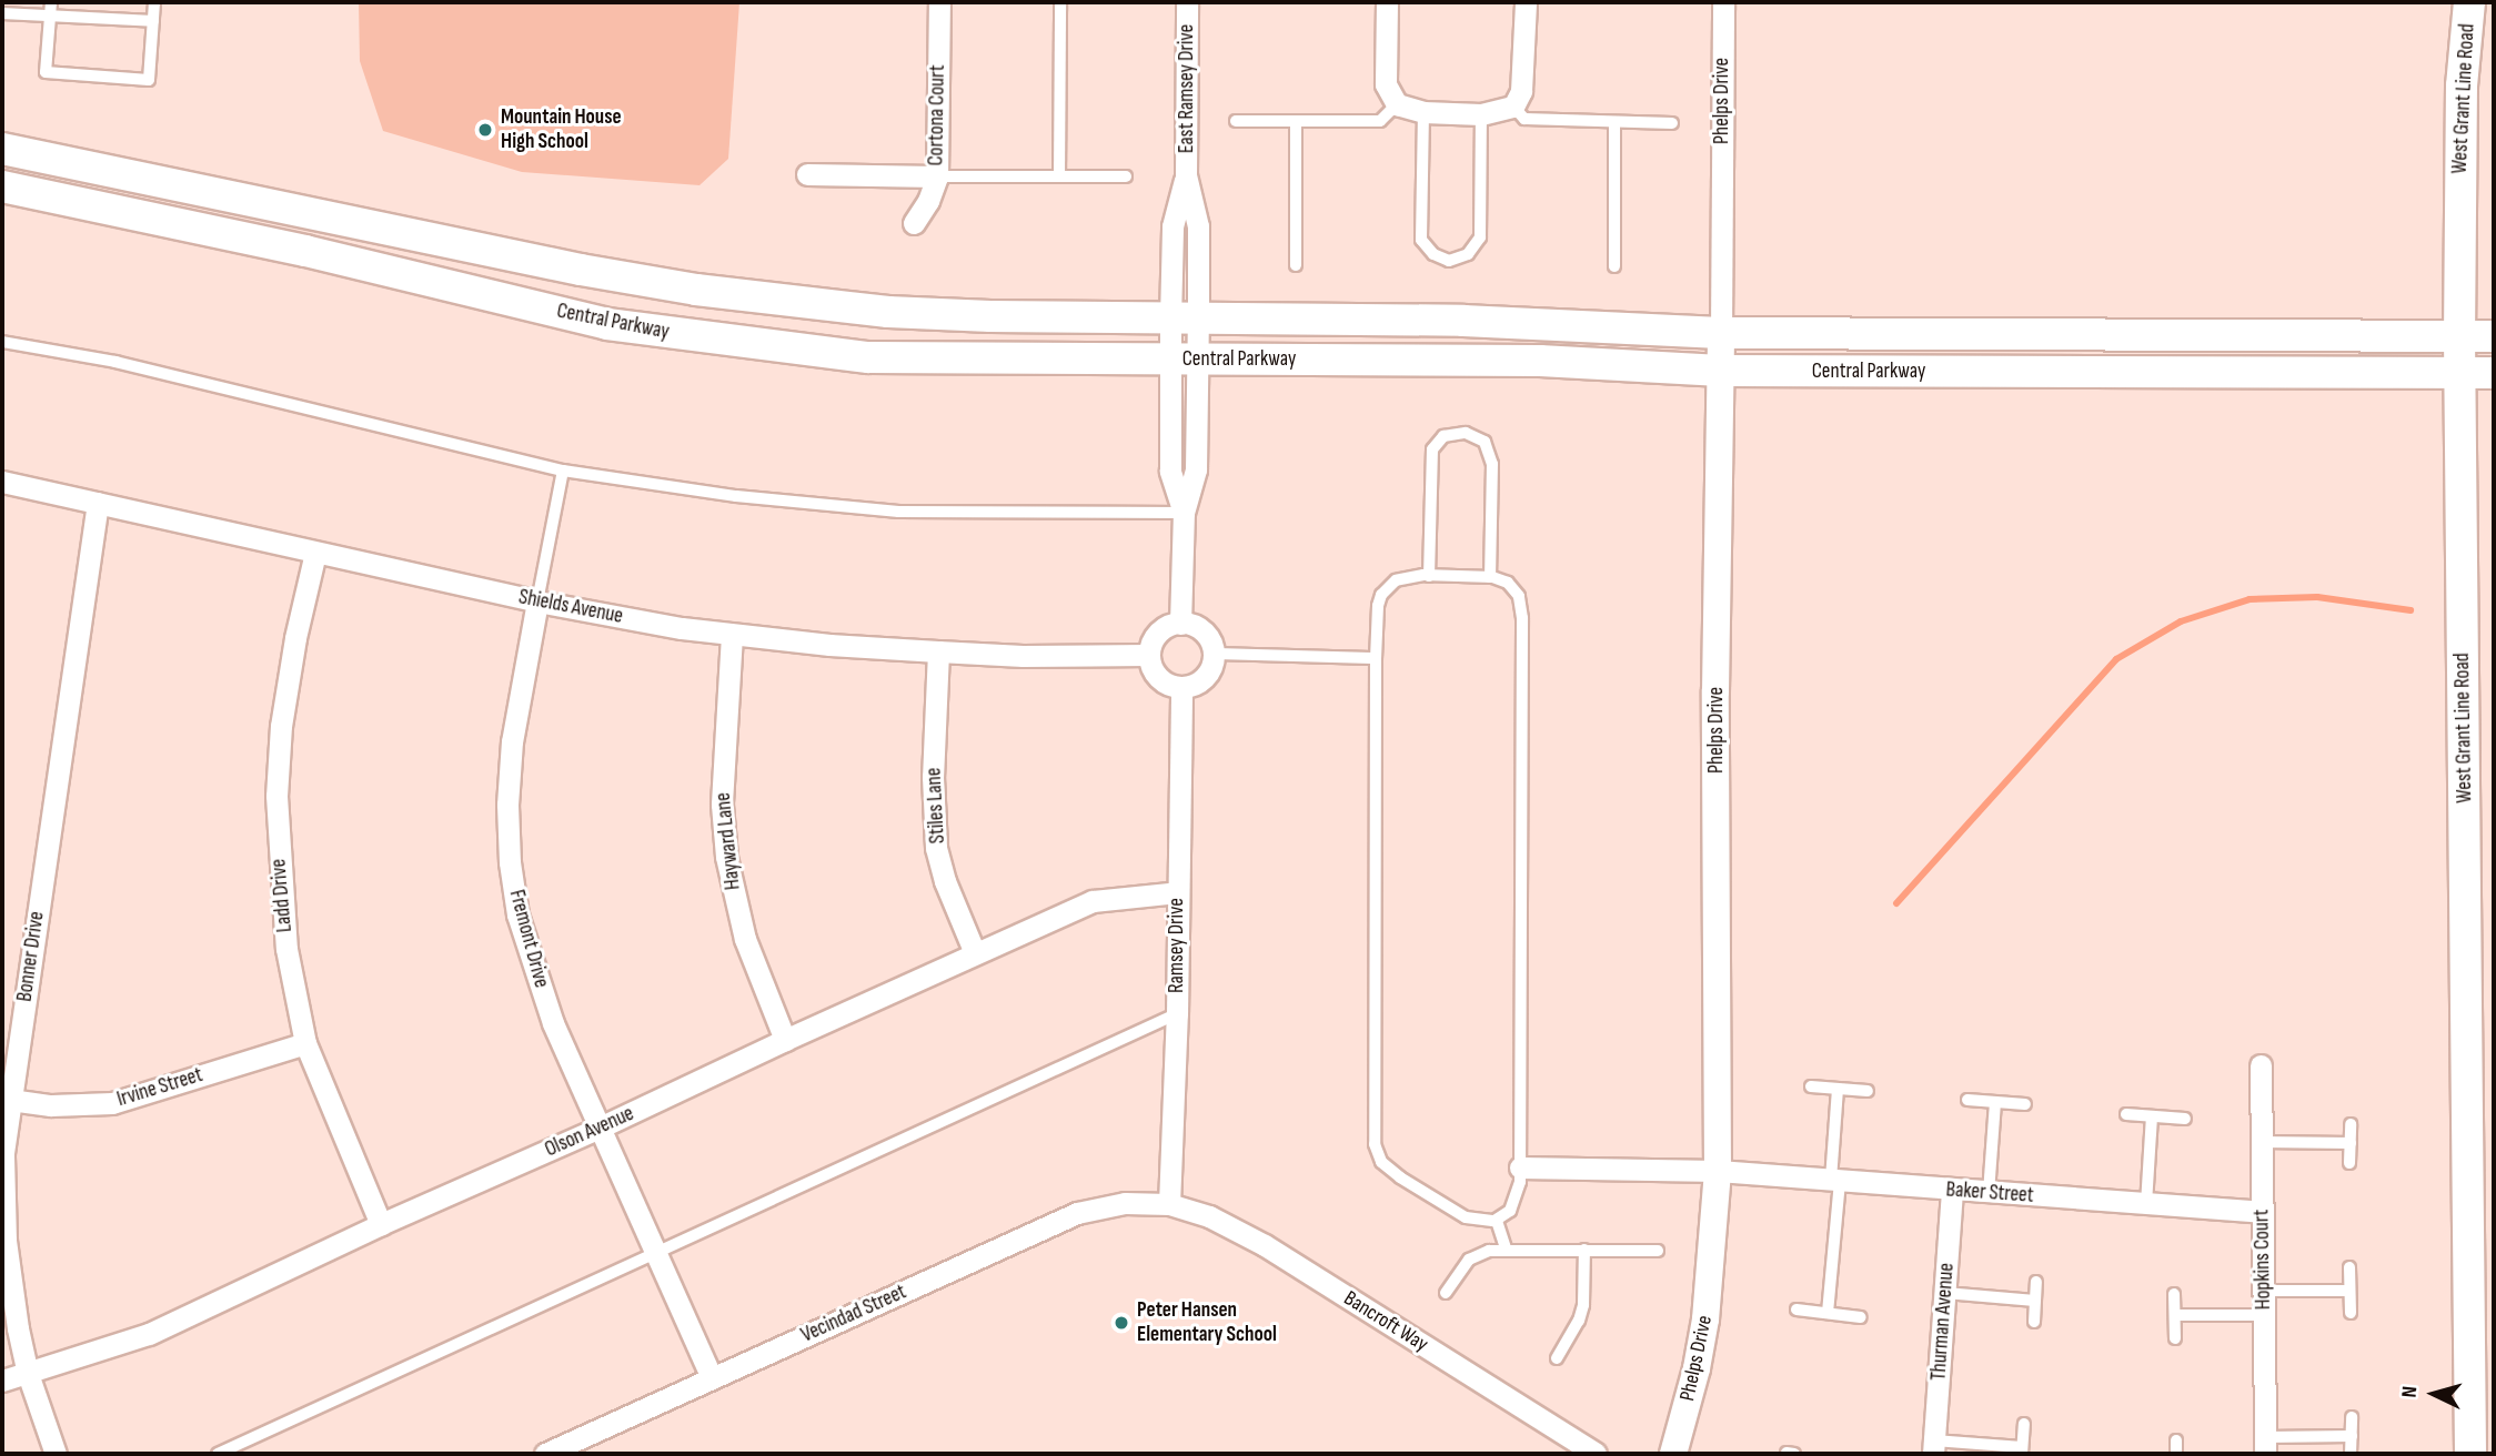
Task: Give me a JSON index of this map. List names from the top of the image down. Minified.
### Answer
{"streets":{"main road":["West Grant Line Road","Central Parkway"],"street":["East Ramsey Drive","Phelps Drive","Cortona Court","Shields Avenue","Stiles Lane","Hayward Lane","Ladd Drive","Fremont Drive","Ramsey Drive","Bonner Drive","Irvine Street","Olson Avenue","Baker Street","Hopkins Court","Vecindad Street","Bancroft Way","Thurman Avenue"]},"crossings":[["East Ramsey Drive","Central Parkway"],["East Ramsey Drive","Shields Avenue"],["East Ramsey Drive","Ramsey Drive"],["West Grant Line Road","Central Parkway"],["Phelps Drive","Central Parkway"],["Phelps Drive","Baker Street"],["Shields Avenue","Stiles Lane"],["Shields Avenue","Hayward Lane"],["Shields Avenue","Ladd Drive"],["Shields Avenue","Fremont Drive"],["Shields Avenue","Ramsey Drive"],["Shields Avenue","Bonner Drive"],["Stiles Lane","Olson Avenue"],["Hayward Lane","Olson Avenue"],["Ladd Drive","Irvine Street"],["Ladd Drive","Olson Avenue"],["Fremont Drive","Olson Avenue"],["Fremont Drive","Vecindad Street"],["Ramsey Drive","Olson Avenue"],["Ramsey Drive","Vecindad Street"],["Ramsey Drive","Bancroft Way"],["Bonner Drive","Irvine Street"],["Bonner Drive","Olson Avenue"],["Baker Street","Hopkins Court"],["Baker Street","Thurman Avenue"],["Vecindad Street","Bancroft Way"]],"places":["Mountain House High School","Peter Hansen Elementary School"],"north":"left"}
